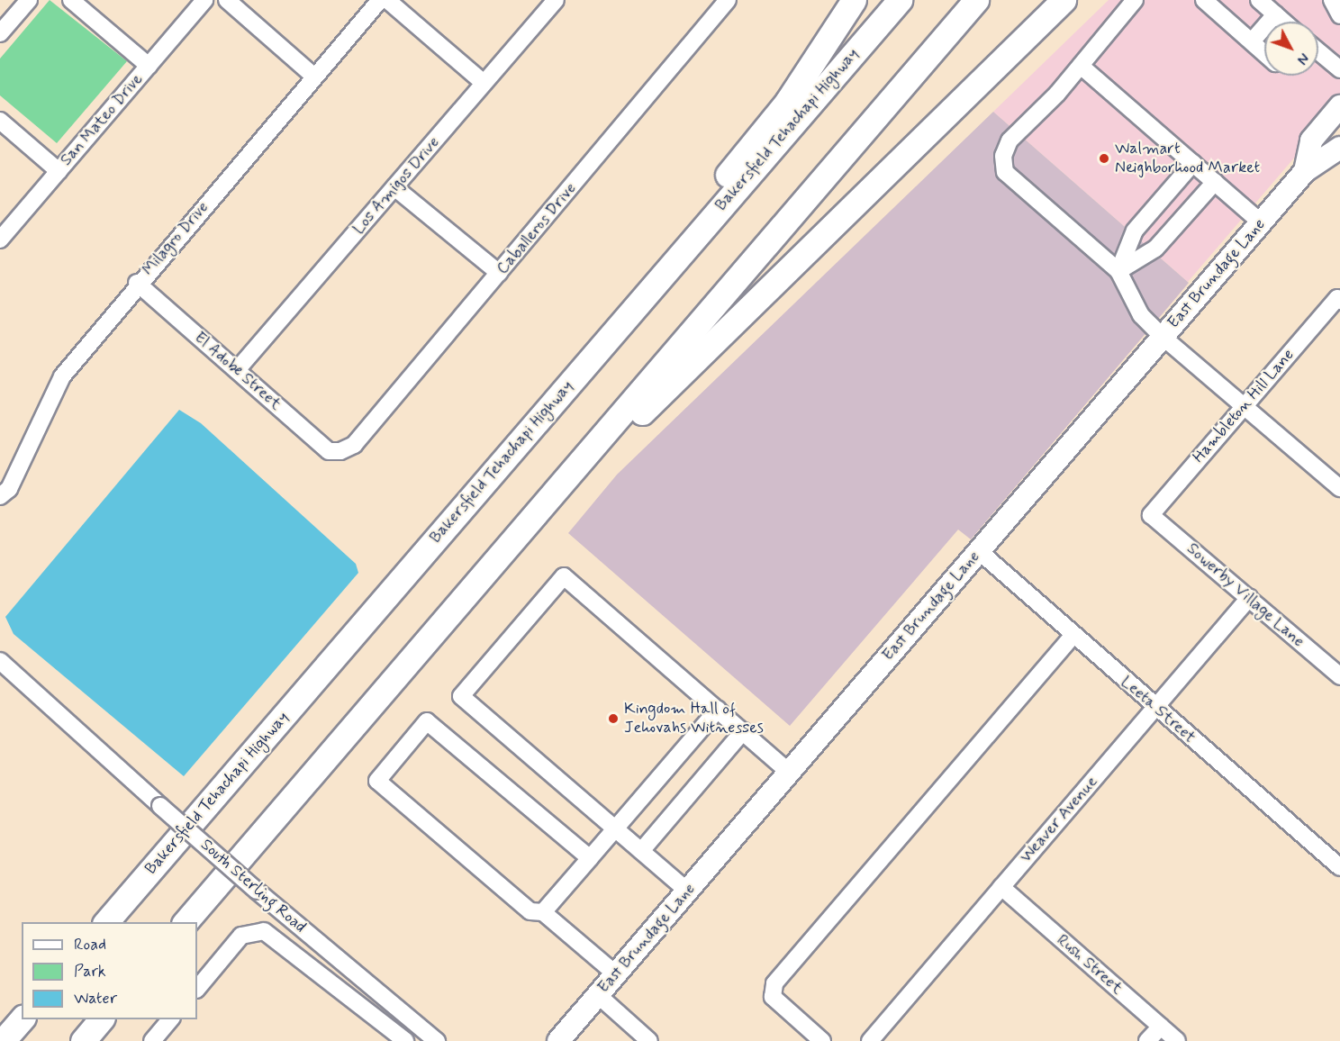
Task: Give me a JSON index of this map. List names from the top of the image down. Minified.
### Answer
{"streets":{"highway":["Bakersfield Tehachapi Highway"],"main road":["East Brundage Lane"],"street":["San Mateo Drive","Los Amigos Drive","Caballeros Drive","Milagro Drive","El Adobe Street","Hambleton Hill Lane","Sowerby Village Lane","Leeta Street","Weaver Avenue","South Sterling Road","Rush Street"]},"crossings":[["Los Amigos Drive","El Adobe Street"],["Caballeros Drive","El Adobe Street"],["Milagro Drive","El Adobe Street"],["East Brundage Lane","Leeta Street"],["Hambleton Hill Lane","Sowerby Village Lane"],["Sowerby Village Lane","Weaver Avenue"],["Leeta Street","Weaver Avenue"],["Weaver Avenue","Rush Street"]],"places":["Walmart Neighborhood Market","Kingdom Hall of Jehovahs Witnesses"],"legend":["Road","Park","Water"],"north":"bottom right"}
